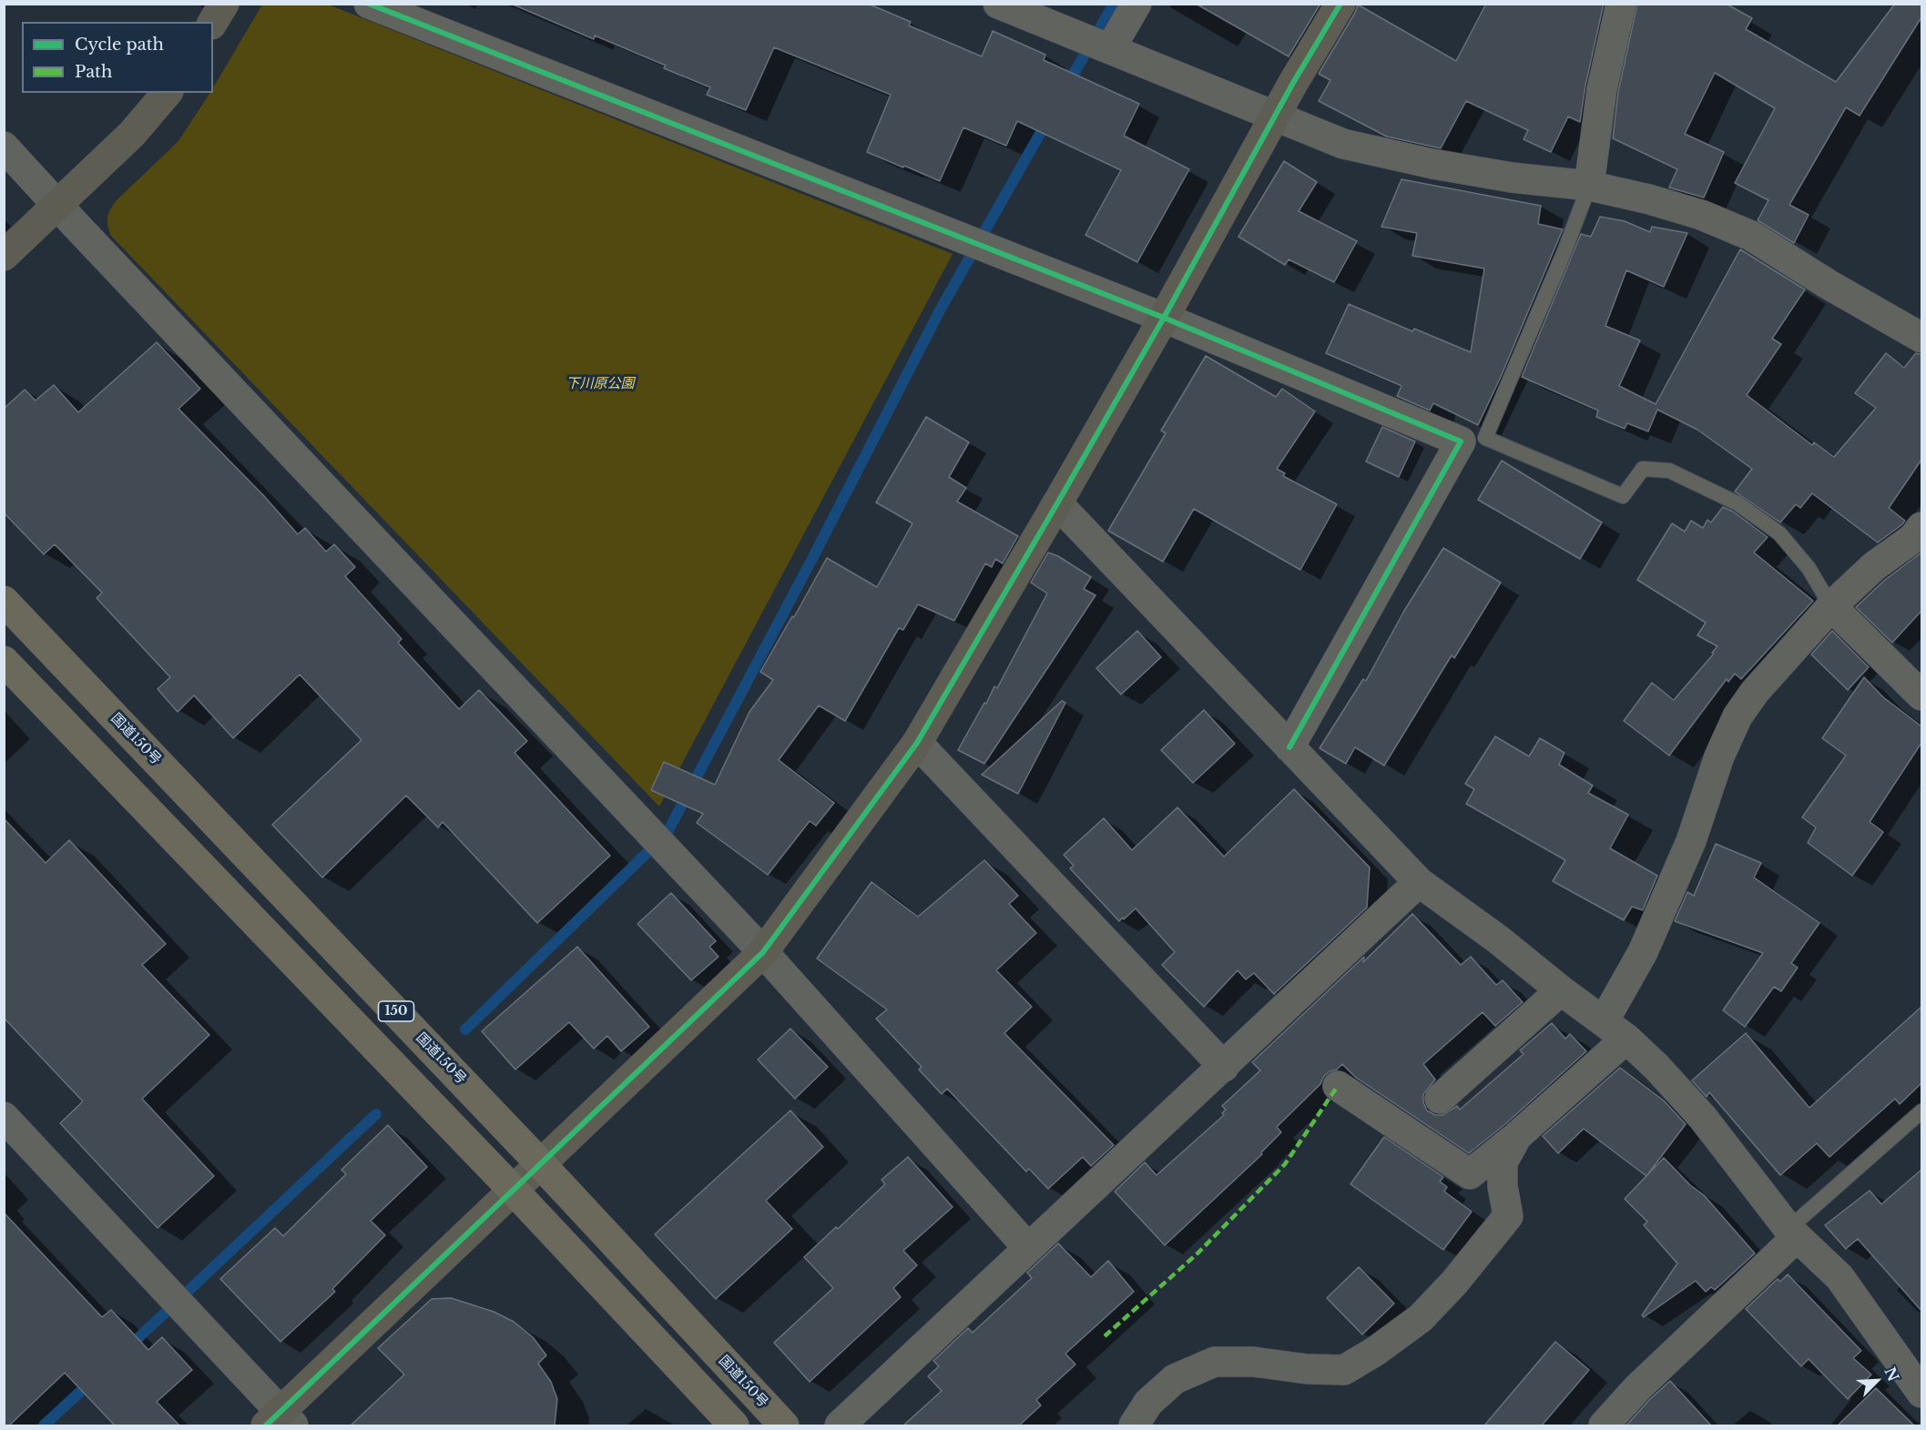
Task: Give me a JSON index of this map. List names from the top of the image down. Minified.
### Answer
{"streets":{"highway":["国道150号","150"]},"parks":["下川原公園"],"legend":["Cycle path","Path"],"north":"top right"}
